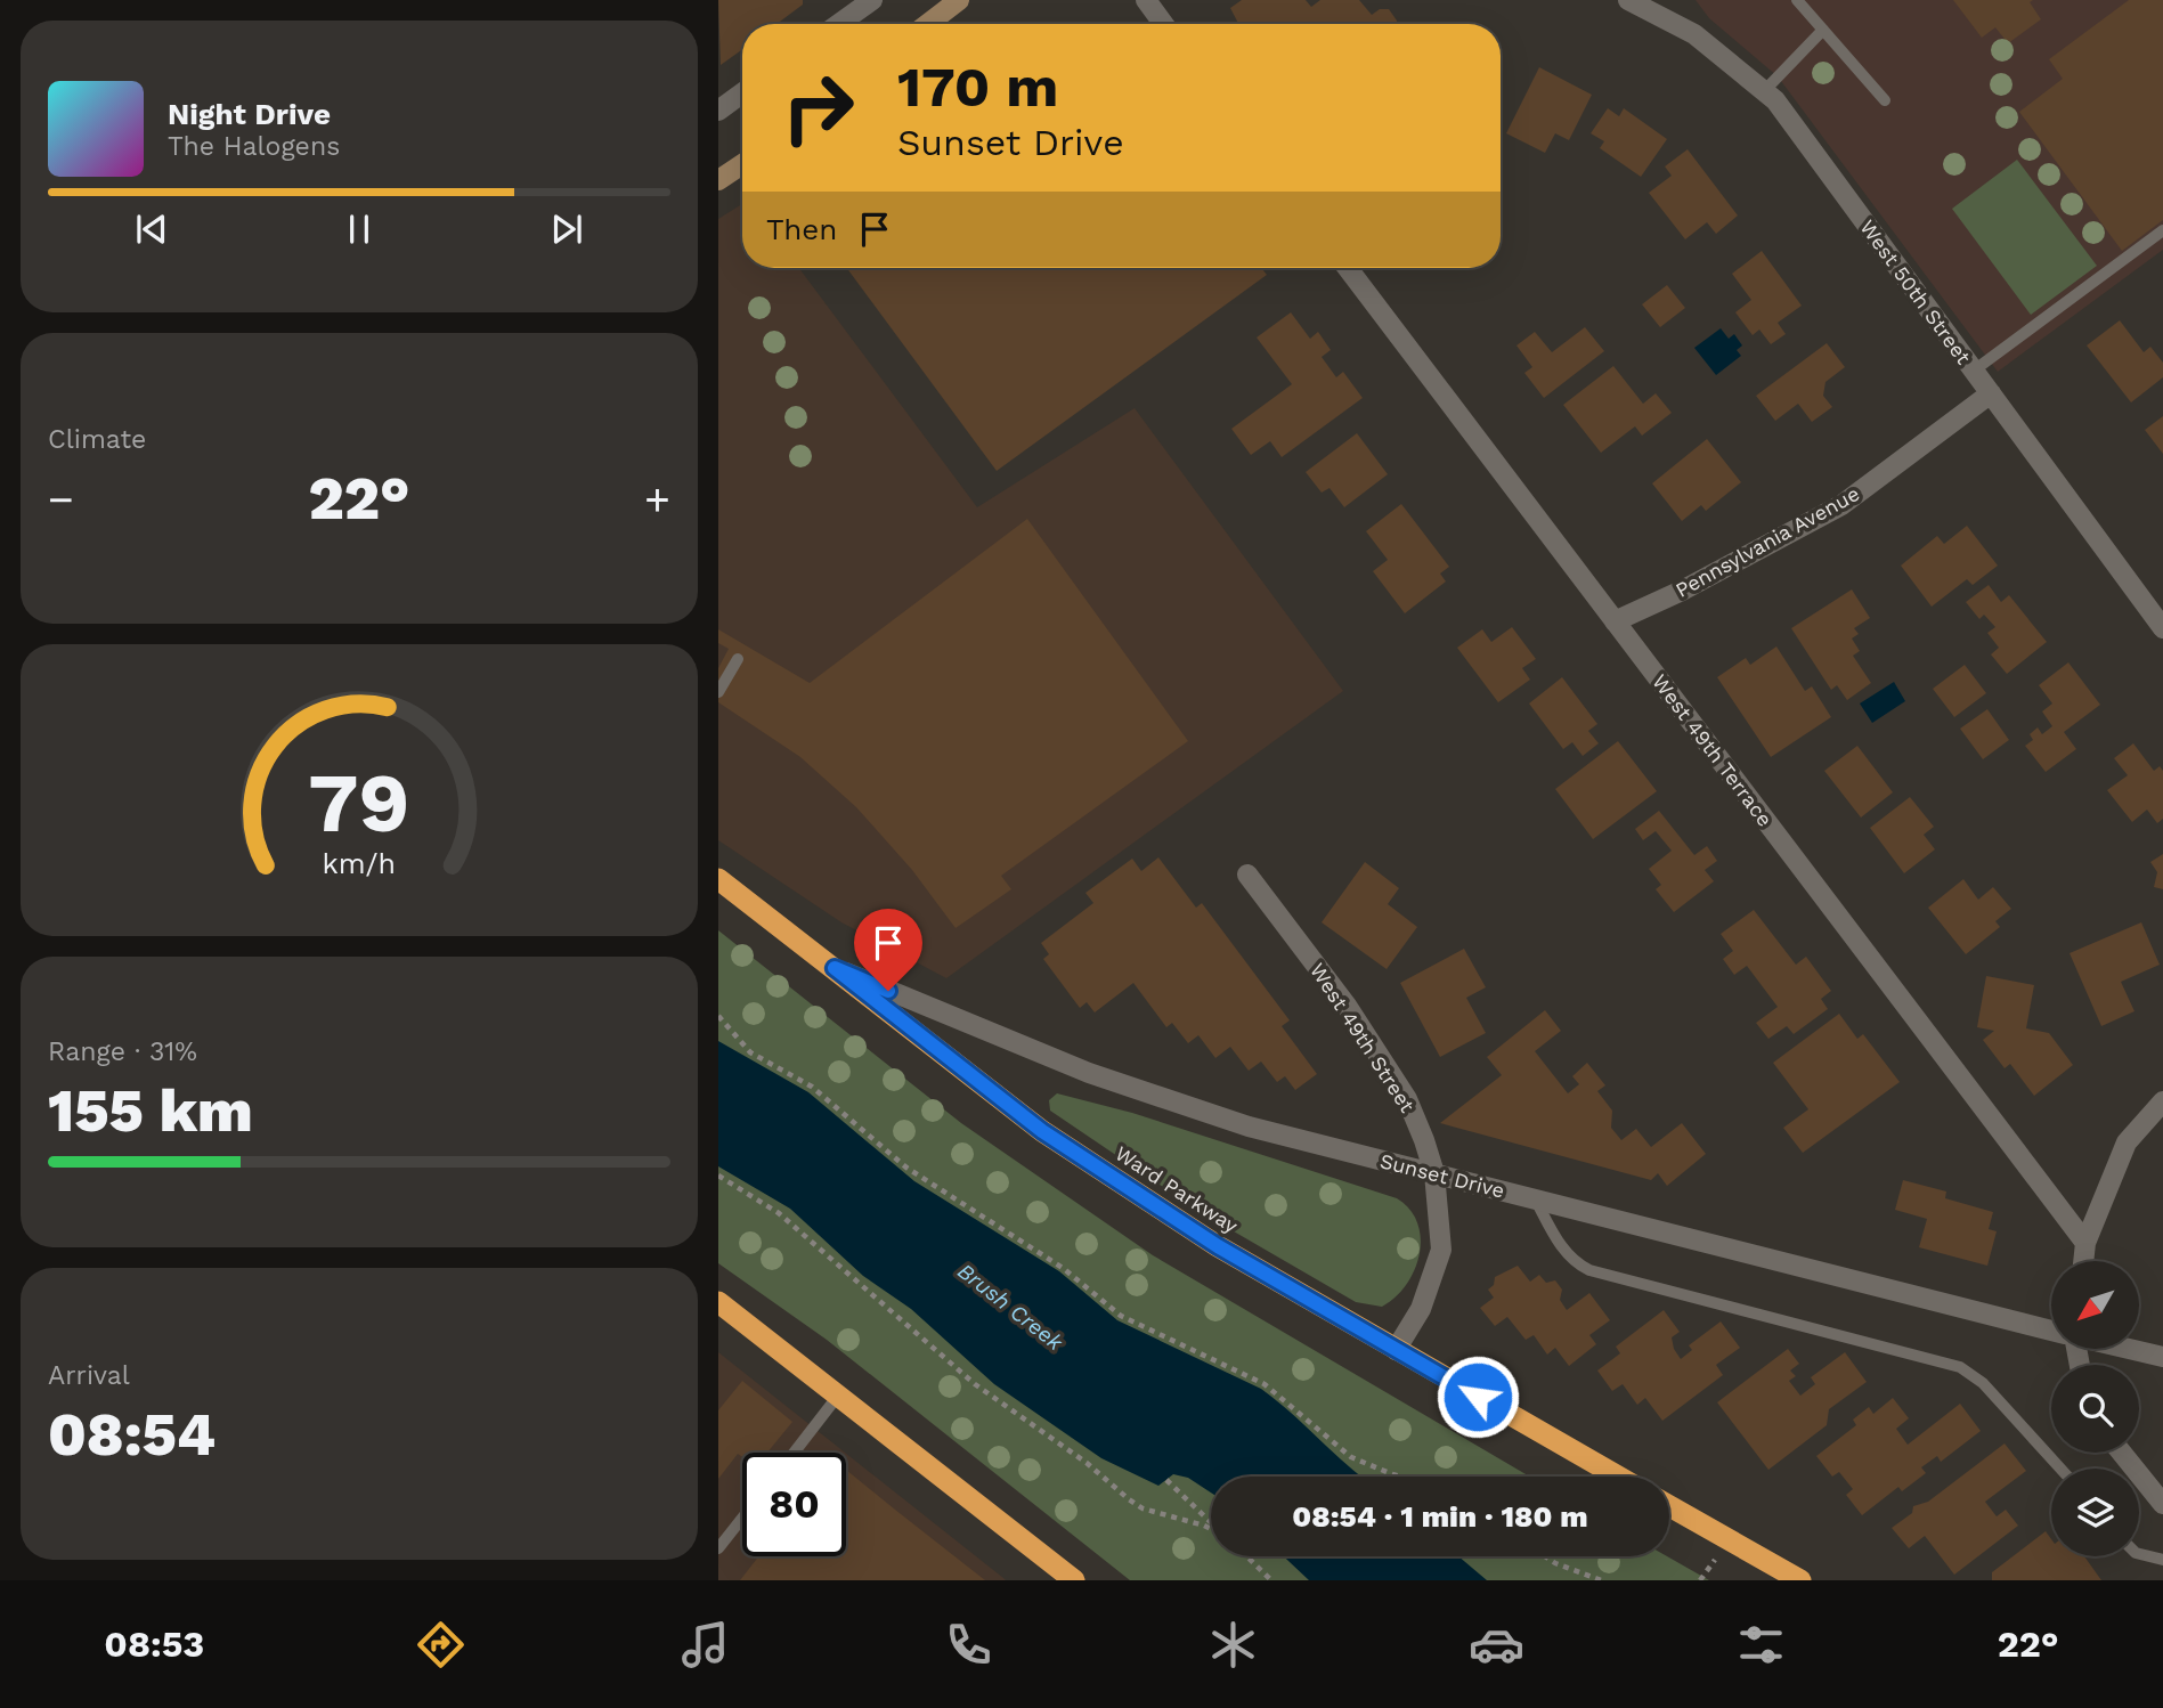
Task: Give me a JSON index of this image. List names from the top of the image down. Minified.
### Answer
{"streets":{"highway":["Ward Parkway"],"street":["West 50th Street","Pennsylvania Avenue","West 49th Terrace","West 49th Street","Sunset Drive"]},"crossings":[["West 50th Street","Pennsylvania Avenue"],["Pennsylvania Avenue","West 49th Terrace"],["West 49th Street","Sunset Drive"],["West 49th Street","Ward Parkway"],["Sunset Drive","Ward Parkway"]],"water":["Brush Creek"],"north":"bottom left","page":{"turn":["170 m","Sunset Drive"],"song":["Night Drive","The Halogens"],"then":"Then","tile":["Climate",["Range · 31%","155 km"],["Arrival","08:54"]],"heat":["−","22°","+"],"limit":"80","trip":"08:54 · 1 min · 180 m","tabs":["08:53","22°"],"gauge":["79","km/h"]}}
